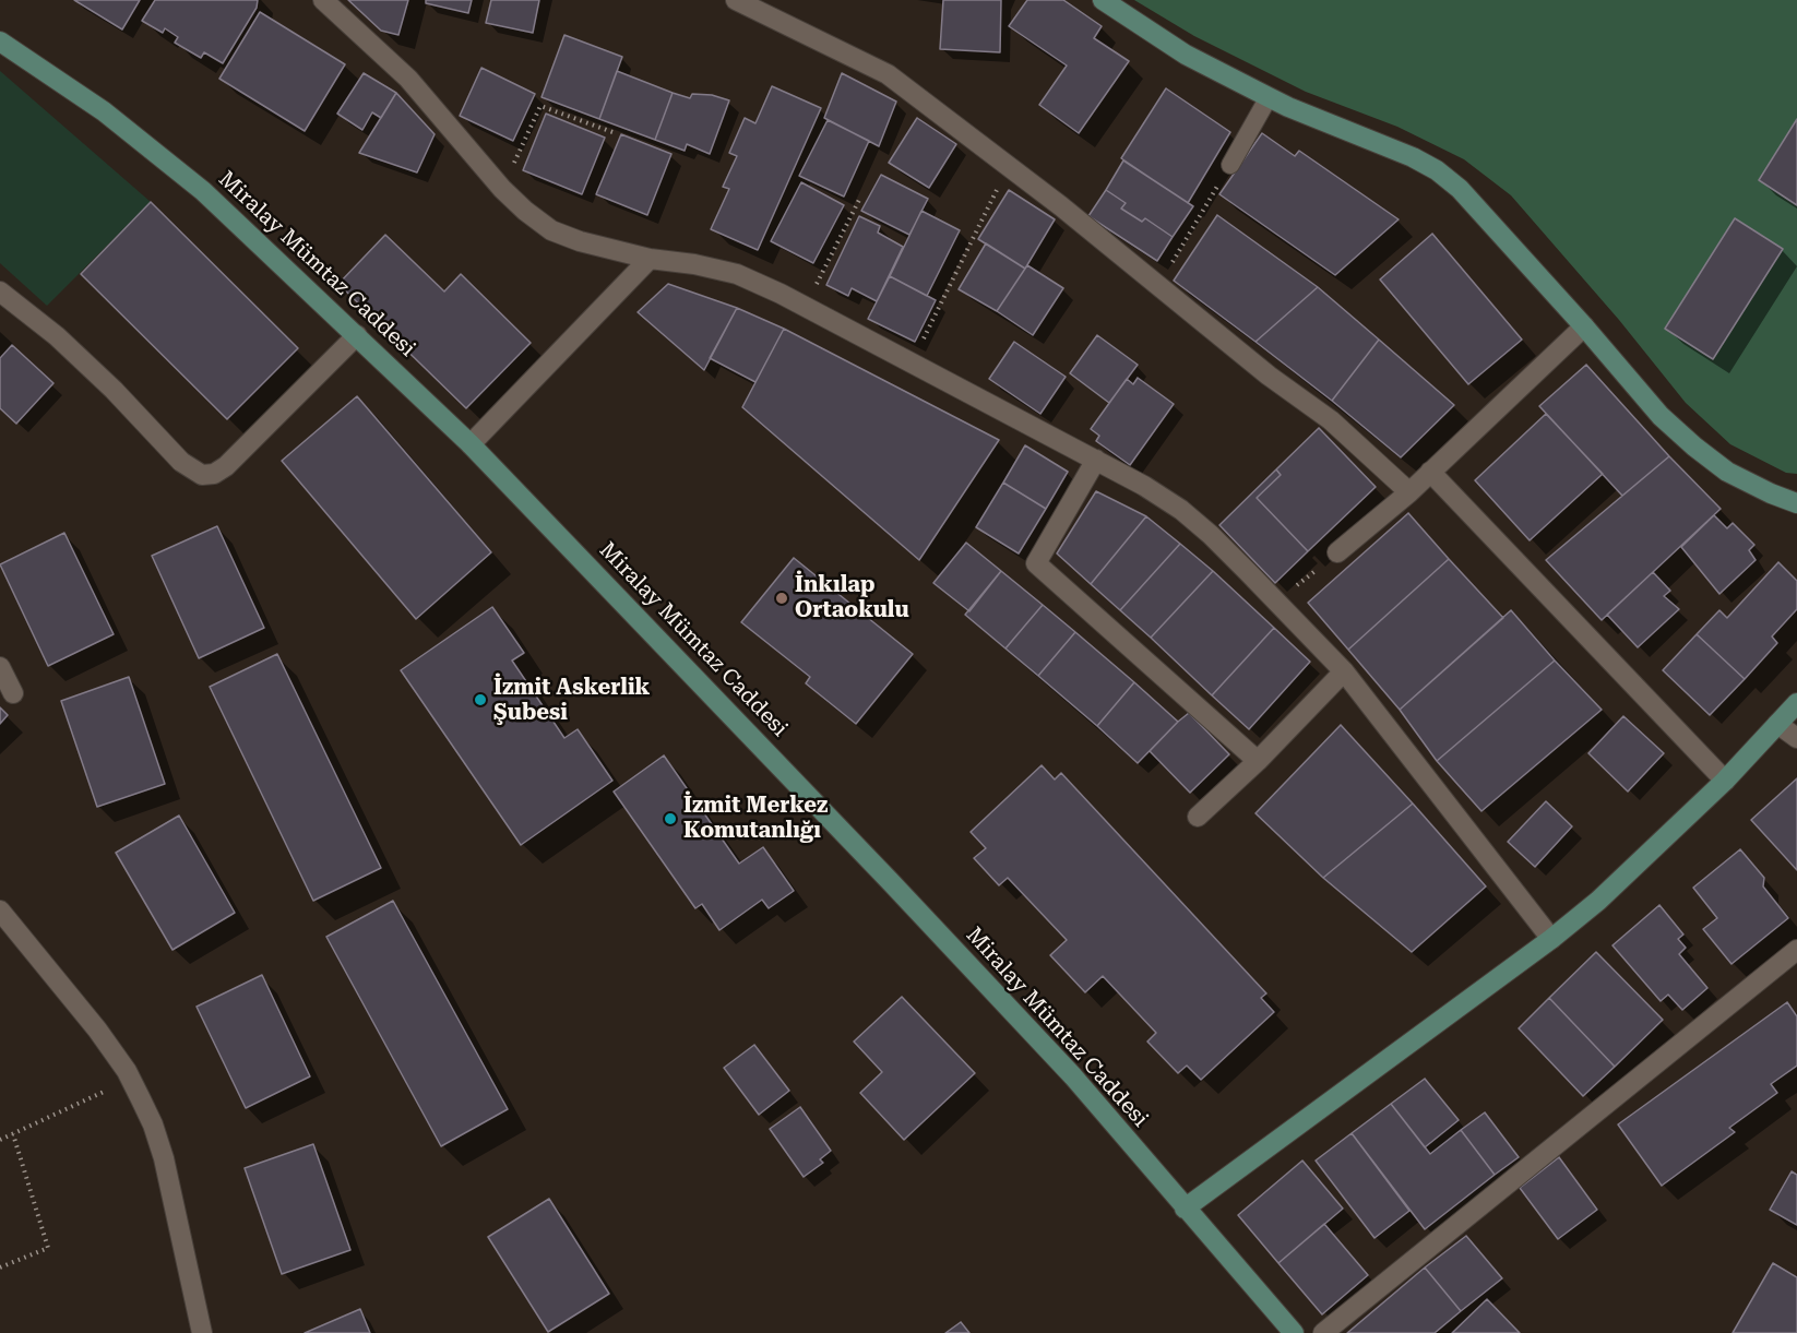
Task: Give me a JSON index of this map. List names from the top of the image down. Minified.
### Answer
{"streets":{"main road":["Miralay Mümtaz Caddesi"]},"places":["İnkılap Ortaokulu","İzmit Askerlik Şubesi","İzmit Merkez Komutanlığı"]}
